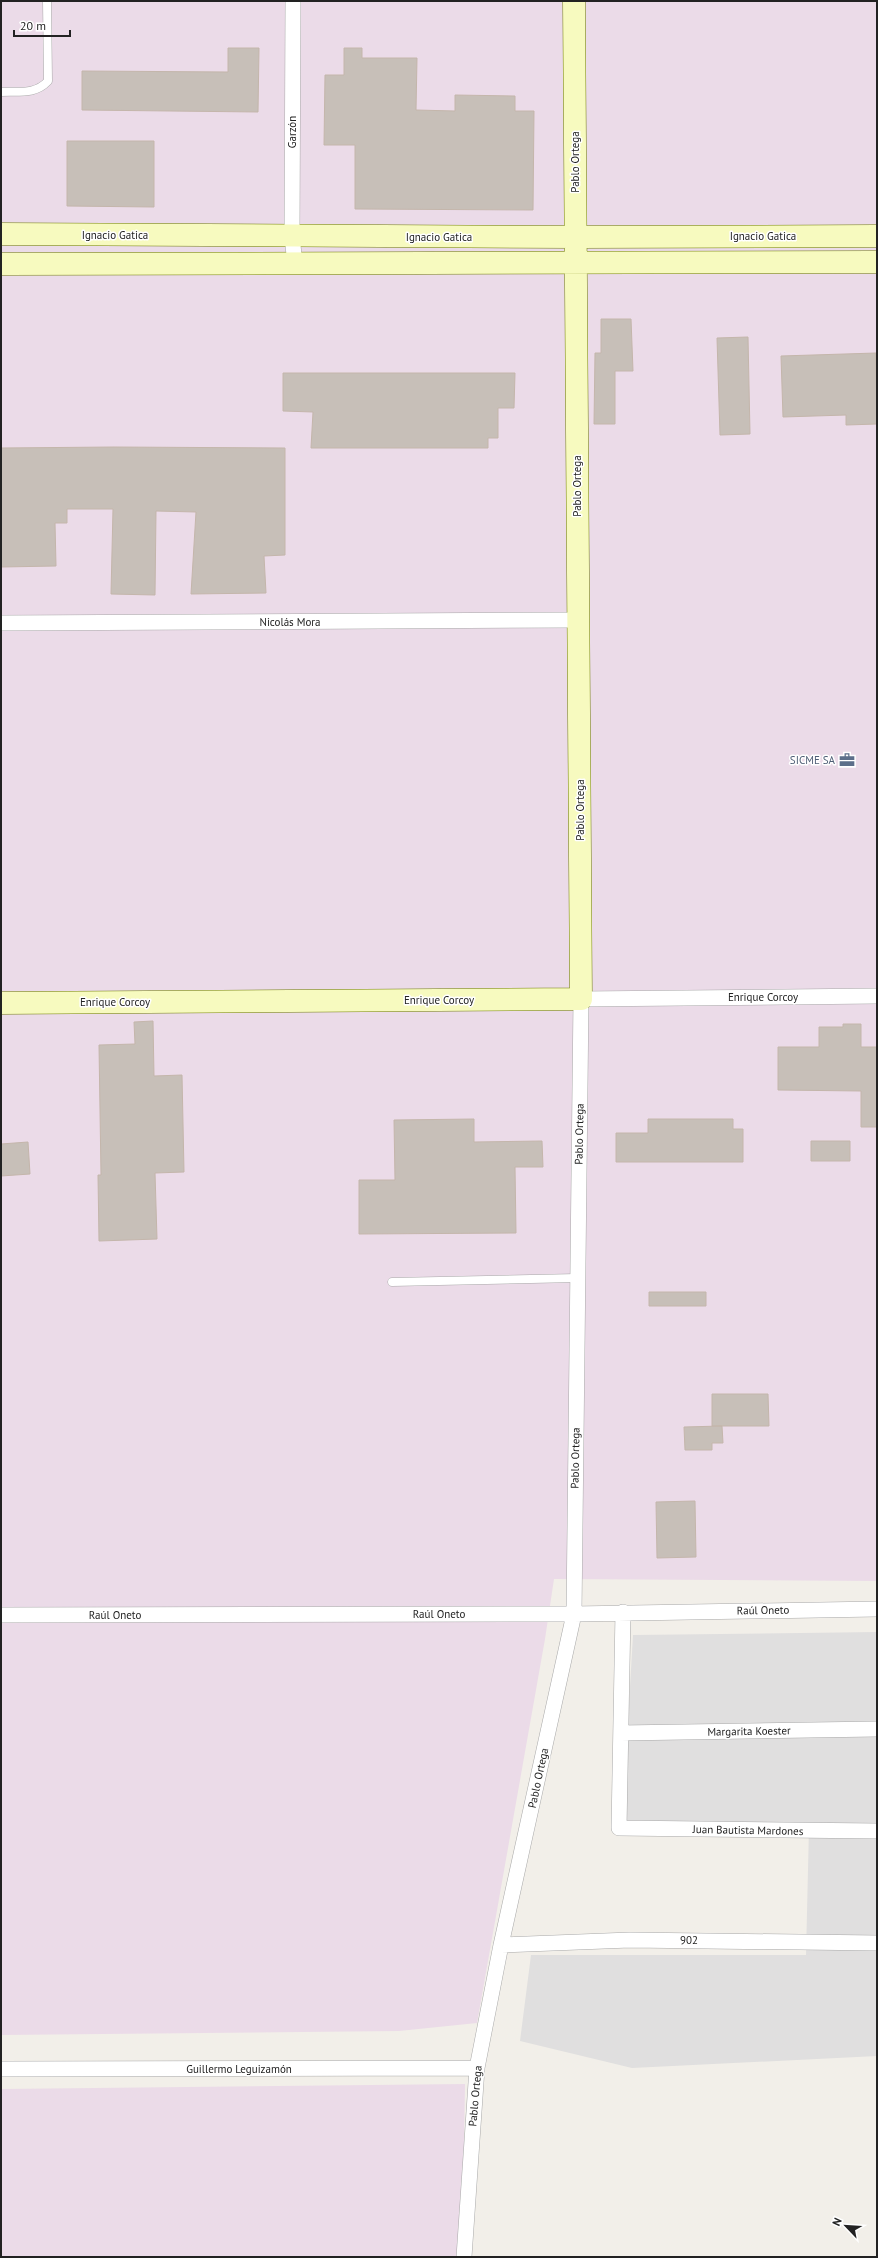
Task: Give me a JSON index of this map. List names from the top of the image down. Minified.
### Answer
{"streets":{"main road":["Pablo Ortega","Ignacio Gatica","Enrique Corcoy"],"street":["Garzón","Nicolás Mora","Raúl Oneto","Margarita Koester","Juan Bautista Mardones","902","Guillermo Leguizamón"]},"crossings":[["Garzón","Ignacio Gatica"],["Pablo Ortega","Ignacio Gatica"],["Pablo Ortega","Nicolás Mora"],["Pablo Ortega","Enrique Corcoy"],["Pablo Ortega","Raúl Oneto"],["Pablo Ortega","902"],["Pablo Ortega","Guillermo Leguizamón"],["Margarita Koester","Juan Bautista Mardones"]],"places":{"office":["SICME SA"]},"scale_bar":"20 m","north":"top left"}
